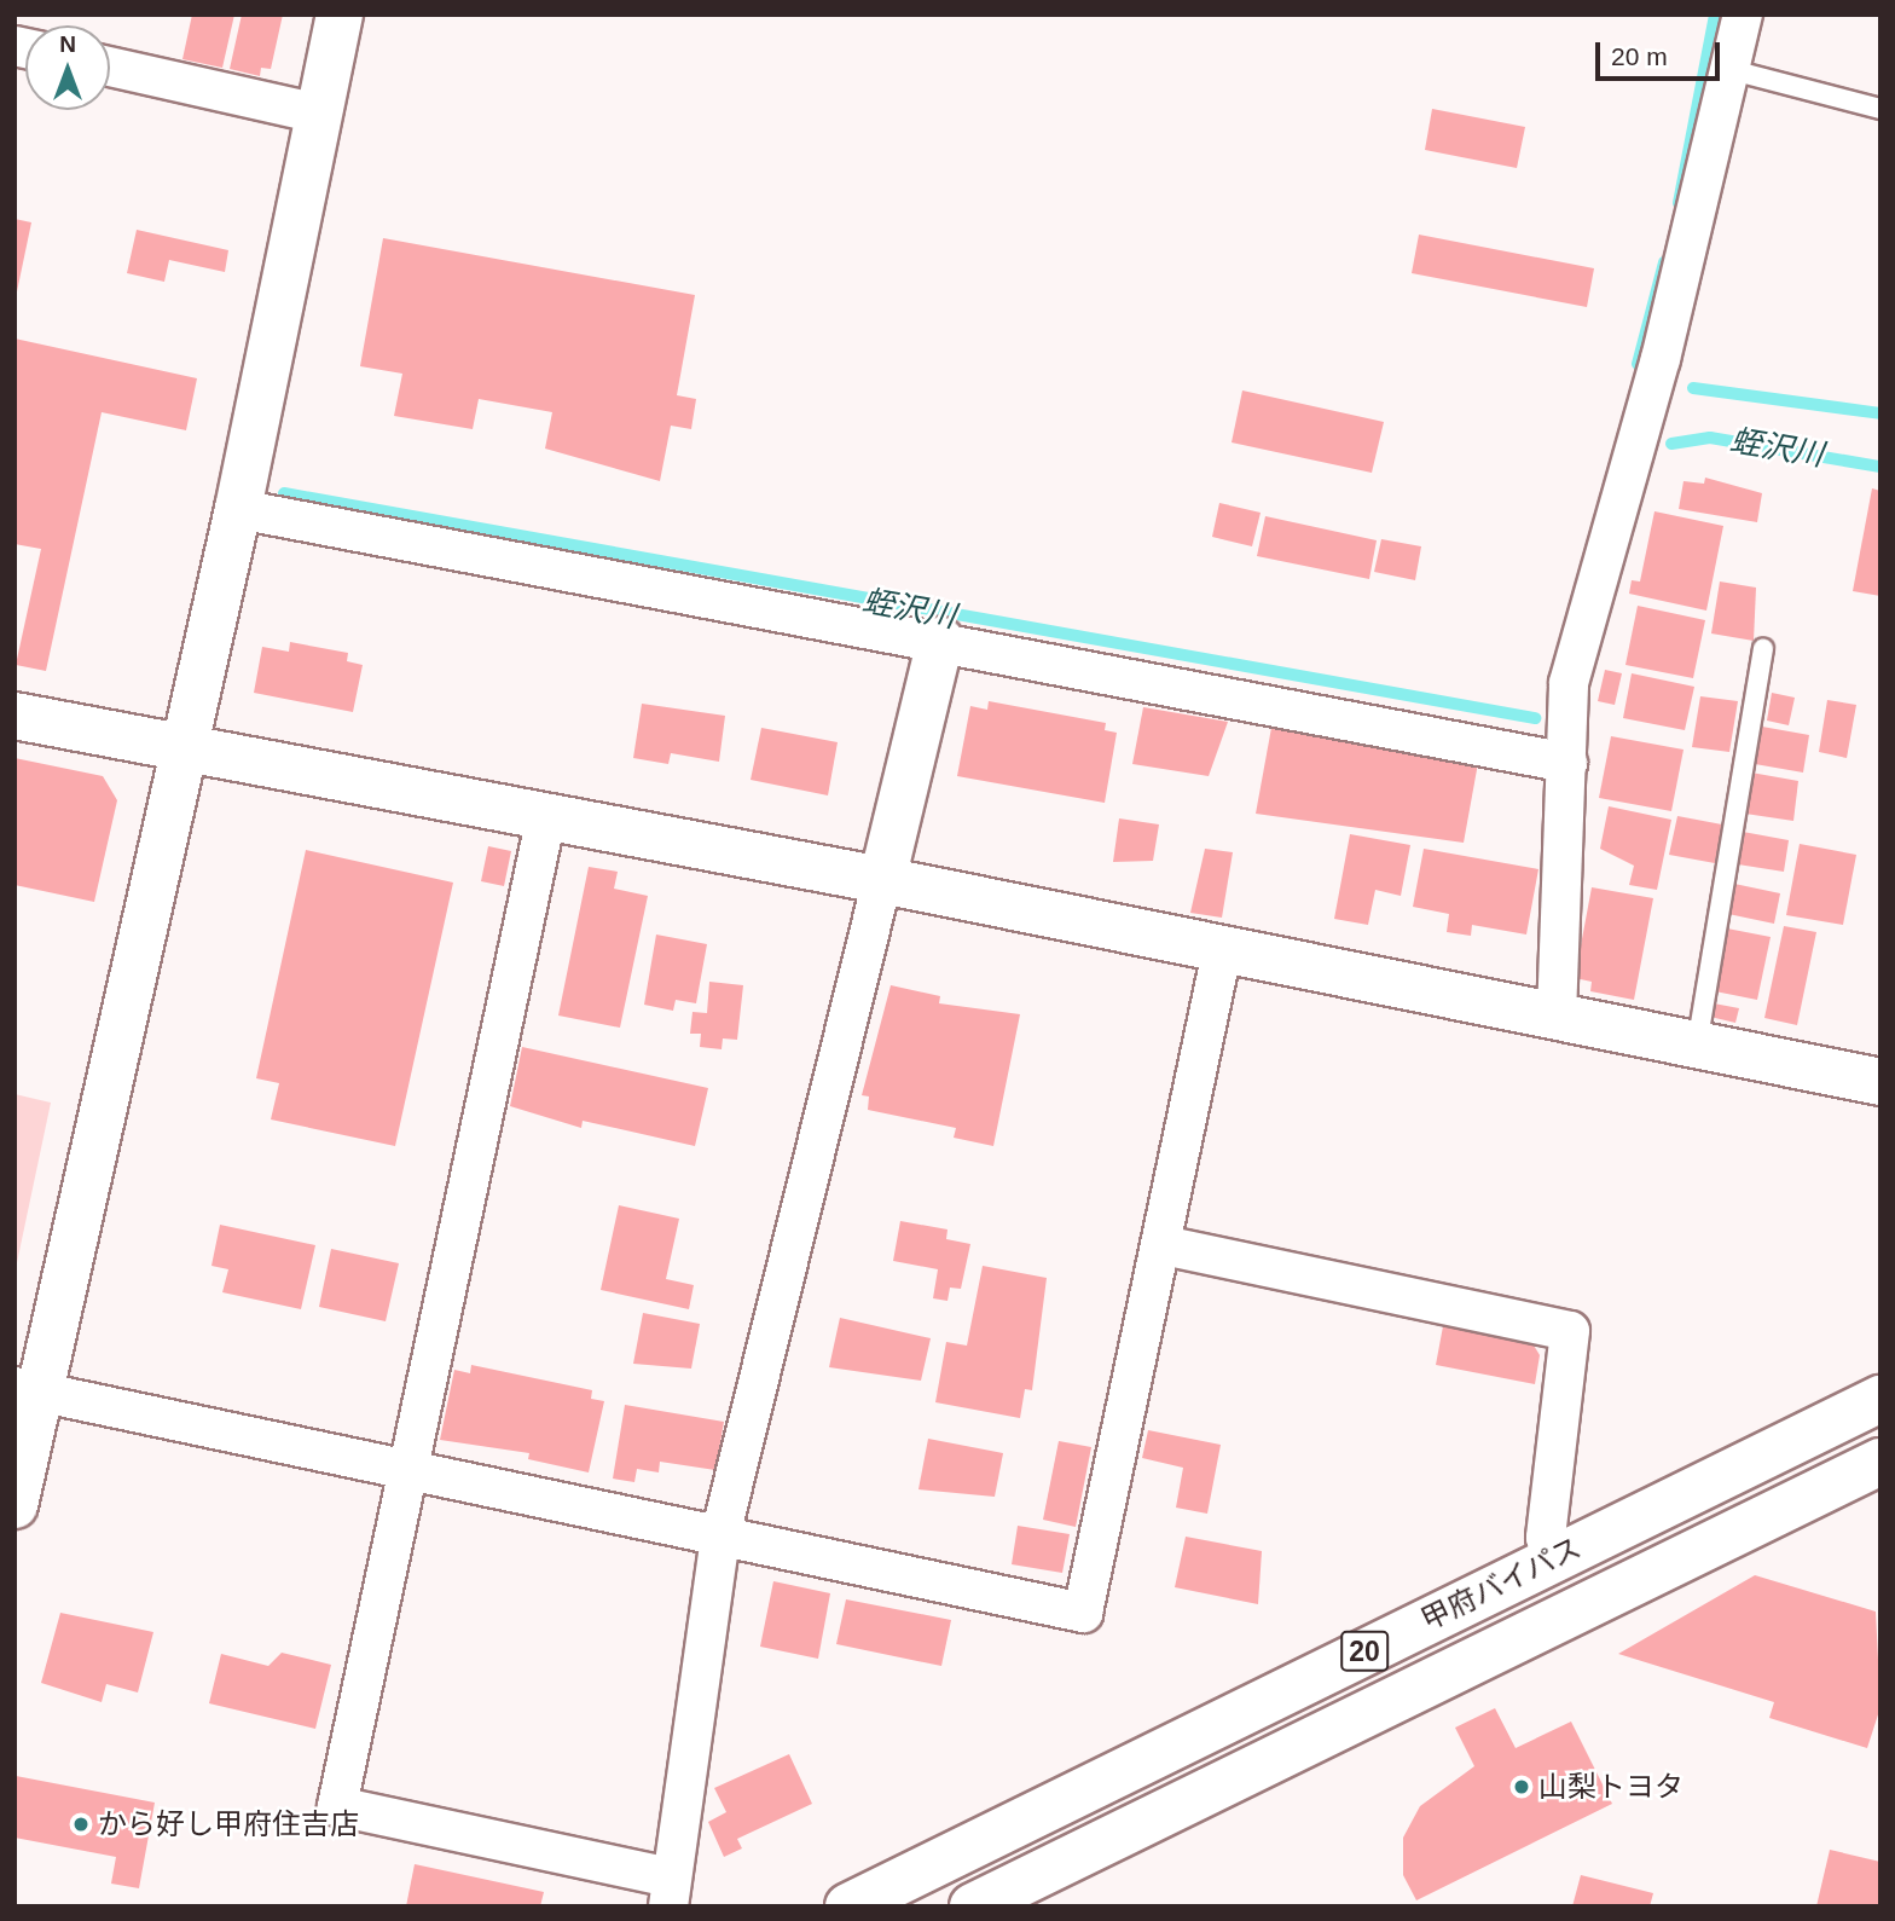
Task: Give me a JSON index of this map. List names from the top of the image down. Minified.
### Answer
{"streets":{"main road":["甲府バイパス","20"]},"water":["蛭沢川"],"places":["山梨トヨタ","から好し甲府住吉店"],"scale_bar":"20 m","north":"top"}
